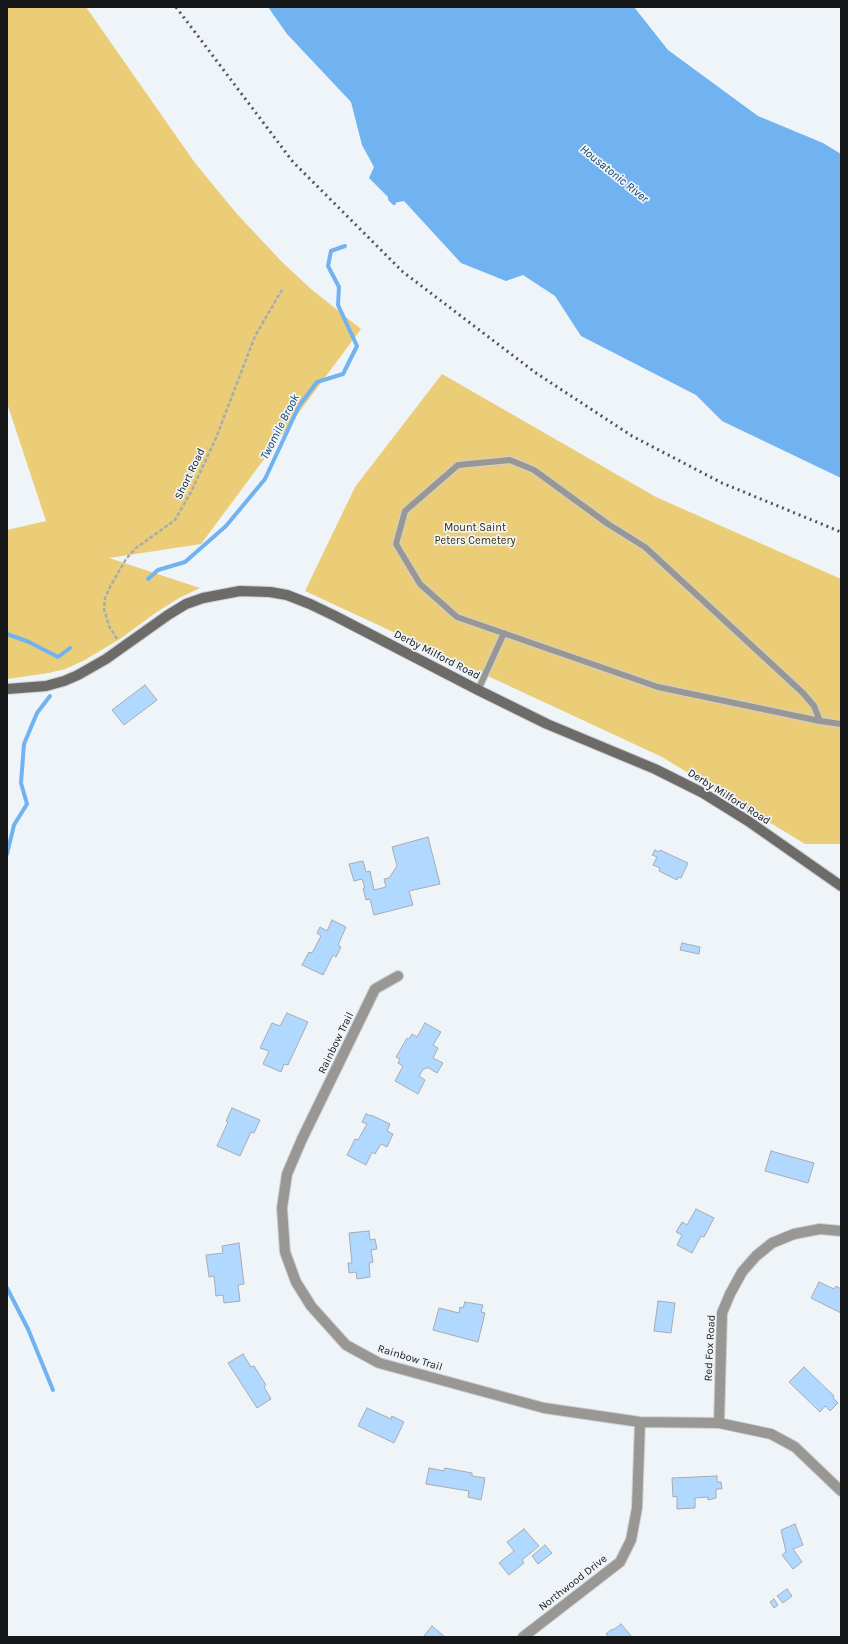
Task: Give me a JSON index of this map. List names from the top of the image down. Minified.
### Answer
{"streets":{"main road":["Derby Milford Road"],"street":["Rainbow Trail","Red Fox Road","Northwood Drive"],"path":["Short Road"]},"crossings":[["Short Road","Derby Milford Road"],["Rainbow Trail","Red Fox Road"],["Rainbow Trail","Northwood Drive"]],"water":["Housatonic River","Twomile Brook"],"parks":["Mount Saint Peters Cemetery"]}
